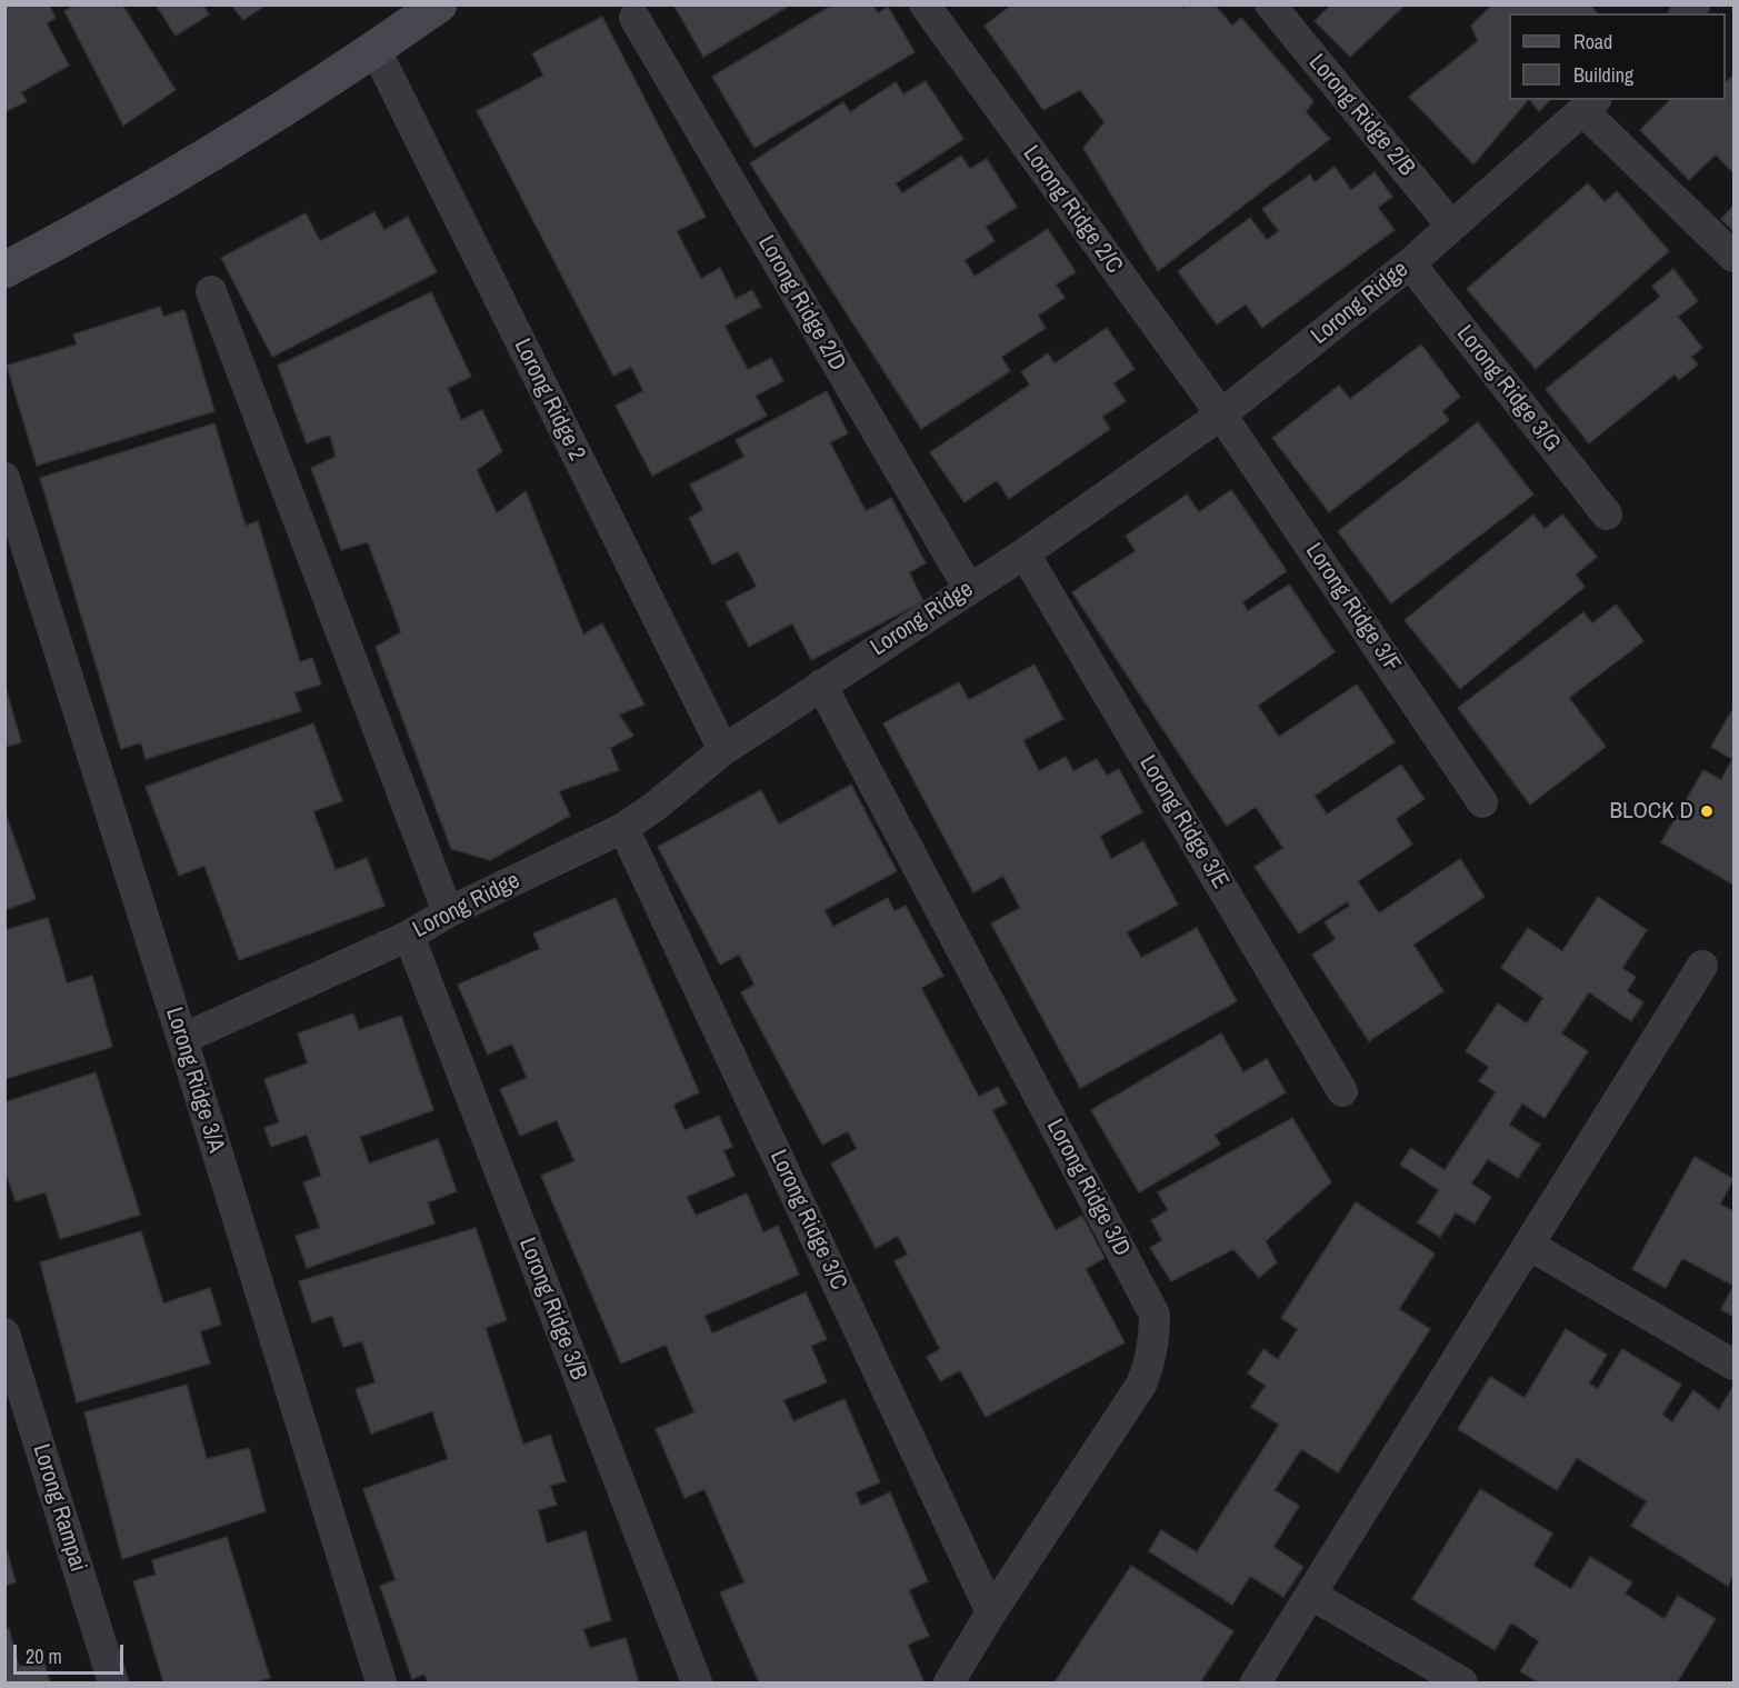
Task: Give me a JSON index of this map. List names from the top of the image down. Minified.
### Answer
{"streets":{"street":["Lorong Ridge 2/B","Lorong Ridge 2/C","Lorong Ridge 2/D","Lorong Ridge","Lorong Ridge 3/G","Lorong Ridge 2","Lorong Ridge 3/F","Lorong Ridge 3/E","Lorong Ridge 3/A","Lorong Ridge 3/D","Lorong Ridge 3/C","Lorong Ridge 3/B","Lorong Rampai"]},"crossings":[["Lorong Ridge 2/B","Lorong Ridge"],["Lorong Ridge 2/C","Lorong Ridge"],["Lorong Ridge 2/C","Lorong Ridge 3/F"],["Lorong Ridge 2/D","Lorong Ridge"],["Lorong Ridge","Lorong Ridge 3/G"],["Lorong Ridge","Lorong Ridge 2"],["Lorong Ridge","Lorong Ridge 3/F"],["Lorong Ridge","Lorong Ridge 3/E"],["Lorong Ridge","Lorong Ridge 3/A"],["Lorong Ridge","Lorong Ridge 3/D"],["Lorong Ridge","Lorong Ridge 3/C"],["Lorong Ridge","Lorong Ridge 3/B"],["Lorong Ridge 3/D","Lorong Ridge 3/C"]],"places":["BLOCK D"],"legend":["Road","Building"],"scale_bar":"20 m"}
